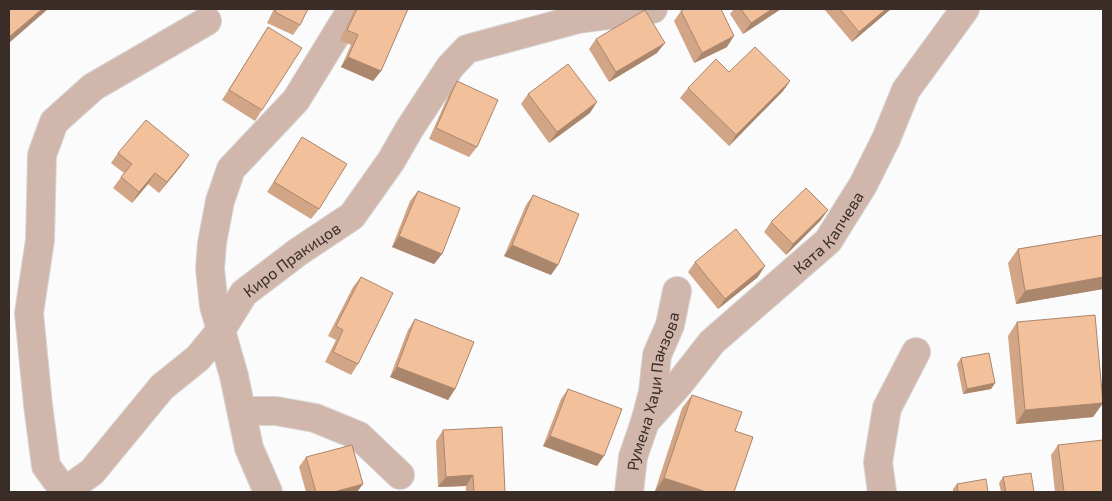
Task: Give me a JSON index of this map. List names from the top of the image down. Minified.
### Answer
{"streets":{"street":["Ката Капчева","Киро Пракицов","Румена Хаџи Панзова"]},"crossings":[["Ката Капчева","Румена Хаџи Панзова"]]}
